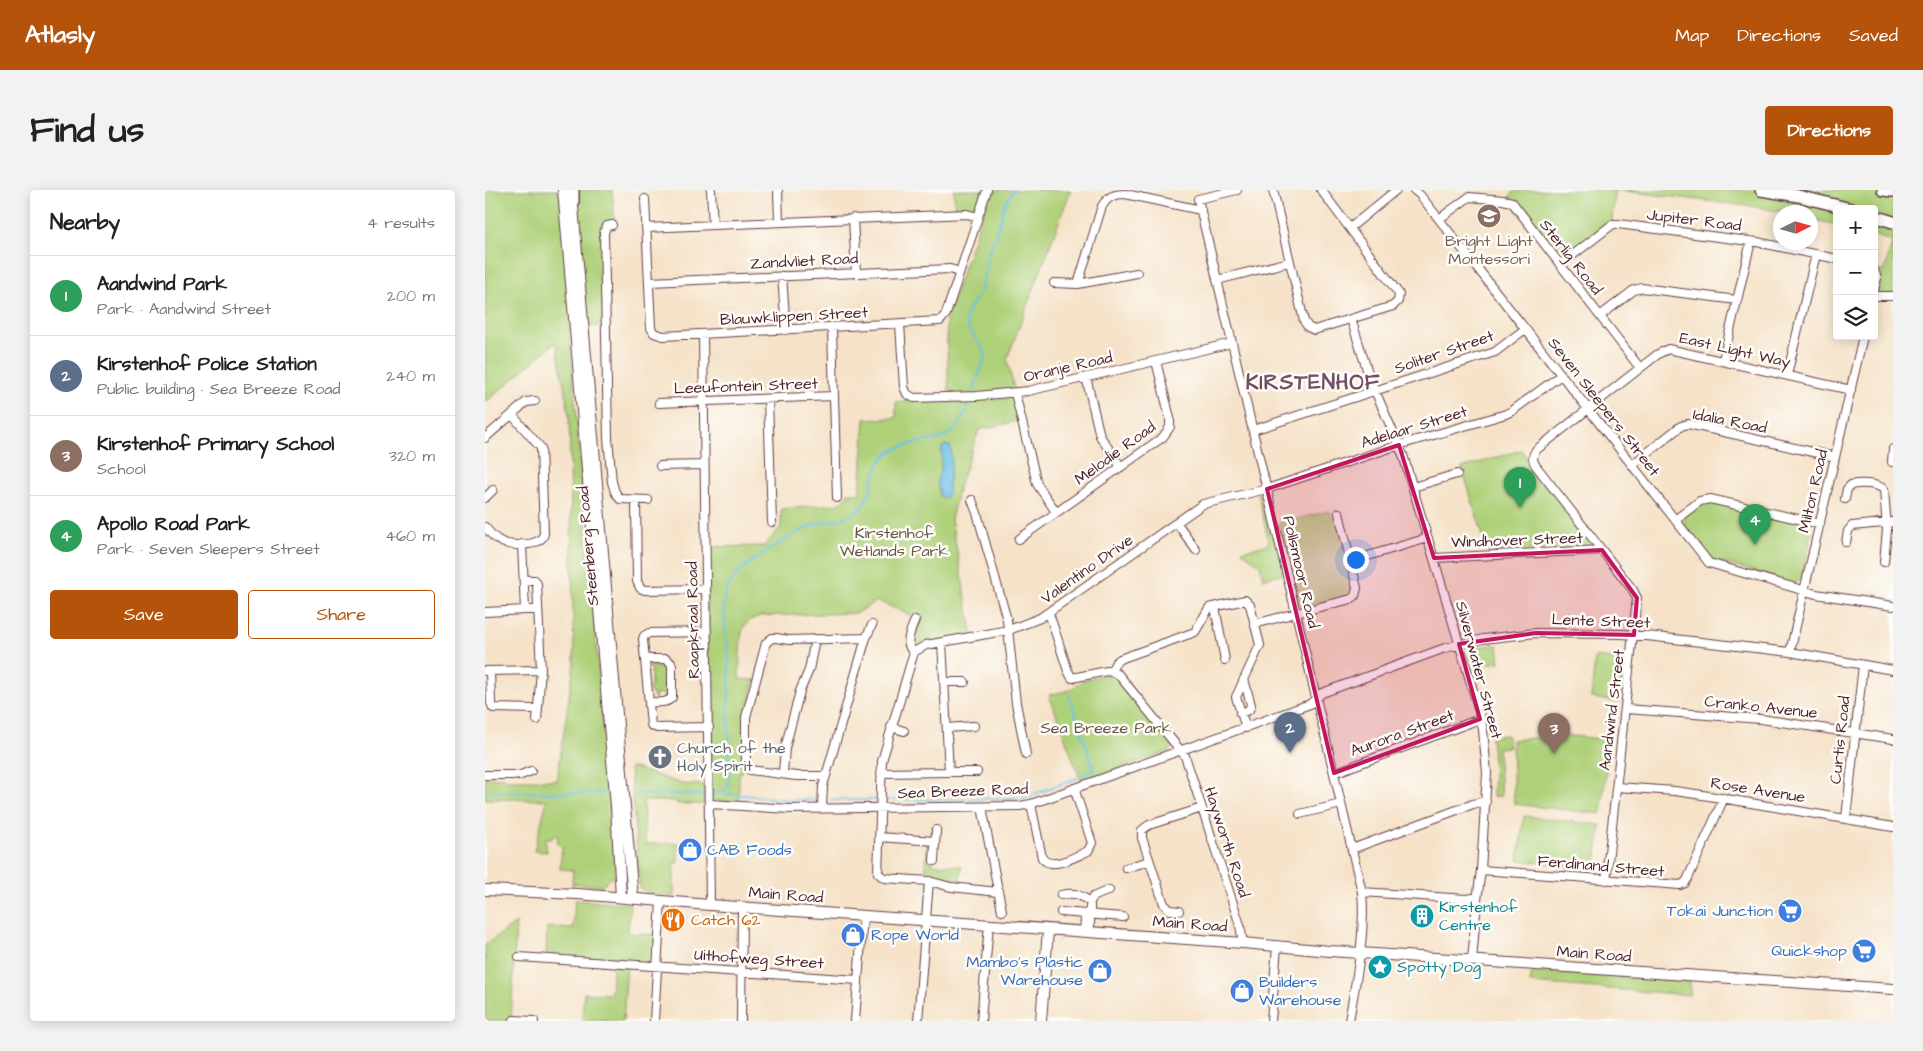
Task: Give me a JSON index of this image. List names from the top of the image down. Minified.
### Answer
{"streets":{"main road":["Steenberg Road","Main Road"],"street":["Jupiter Road","Sterlig Road","Zandvliet Road","Blauwklippen Street","East Light Way","Soliter Street","Oranje Road","Leeufontein Street","Seven Sleepers Street","Idalia Road","Adelaar Street","Melodie Road","Milton Road","Windhover Street","Valentino Drive","Pollsmoor Road","Raapkraal Road","Lente Street","Silverwater Street","Cranko Avenue","Aandwind Street","Aurora Street","Curtis Road","Rose Avenue","Sea Breeze Road","Hayworth Road","Ferdinand Street","Uithofweg Street"]},"crossings":[["Jupiter Road","Sterlig Road"],["Sterlig Road","East Light Way"],["Sterlig Road","Seven Sleepers Street"],["Zandvliet Road","Blauwklippen Street"],["Blauwklippen Street","Oranje Road"],["Blauwklippen Street","Raapkraal Road"],["East Light Way","Seven Sleepers Street"],["East Light Way","Milton Road"],["East Light Way","Aandwind Street"],["Soliter Street","Seven Sleepers Street"],["Soliter Street","Pollsmoor Road"],["Soliter Street","Silverwater Street"],["Oranje Road","Melodie Road"],["Oranje Road","Pollsmoor Road"],["Leeufontein Street","Raapkraal Road"],["Seven Sleepers Street","Idalia Road"],["Seven Sleepers Street","Adelaar Street"],["Seven Sleepers Street","Milton Road"],["Idalia Road","Milton Road"],["Adelaar Street","Valentino Drive"],["Adelaar Street","Pollsmoor Road"],["Adelaar Street","Silverwater Street"],["Milton Road","Lente Street"],["Windhover Street","Silverwater Street"],["Windhover Street","Aandwind Street"],["Steenberg Road","Main Road"],["Valentino Drive","Pollsmoor Road"],["Pollsmoor Road","Lente Street"],["Pollsmoor Road","Aurora Street"],["Pollsmoor Road","Sea Breeze Road"],["Pollsmoor Road","Main Road"],["Raapkraal Road","Sea Breeze Road"],["Raapkraal Road","Main Road"],["Lente Street","Silverwater Street"],["Lente Street","Aandwind Street"],["Lente Street","Curtis Road"],["Lente Street","Sea Breeze Road"],["Silverwater Street","Aurora Street"],["Silverwater Street","Ferdinand Street"],["Silverwater Street","Main Road"],["Cranko Avenue","Aandwind Street"],["Cranko Avenue","Curtis Road"],["Aandwind Street","Rose Avenue"],["Aandwind Street","Ferdinand Street"],["Curtis Road","Rose Avenue"],["Rose Avenue","Ferdinand Street"],["Sea Breeze Road","Hayworth Road"],["Hayworth Road","Main Road"]],"districts":["KIRSTENHOF"],"parks":["Kirstenhof Wetlands Park","Sea Breeze Park"],"places":{"school or university":["Bright Light Montessori"],"church":["Church of the Holy Spirit"],"shop":["CAB Foods","Rope World","Mambo's Plastic Warehouse","Builders Warehouse"],"supermarket":["Tokai Junction","Quickshop"],"building":["Kirstenhof Centre"],"restaurant":["Catch 62"],"place":["Spotty Dog"]},"north":"right","page":{"header":"Atlasly","nav":["Map","Directions","Saved"],"title":"Find us","buttons":["Directions",["Save","Share"]],"heading":["Nearby","4 results"],"map_buttons":["+","−"],"list":[{"mark":"1","name":"Aandwind Park","note":"Park · Aandwind Street","value":"200 m"},{"mark":"2","name":"Kirstenhof Police Station","note":"Public building · Sea Breeze Road","value":"240 m"},{"mark":"3","name":"Kirstenhof Primary School","note":"School","value":"320 m"},{"mark":"4","name":"Apollo Road Park","note":"Park · Seven Sleepers Street","value":"460 m"}],"pins":["1","4","2","3"]}}
